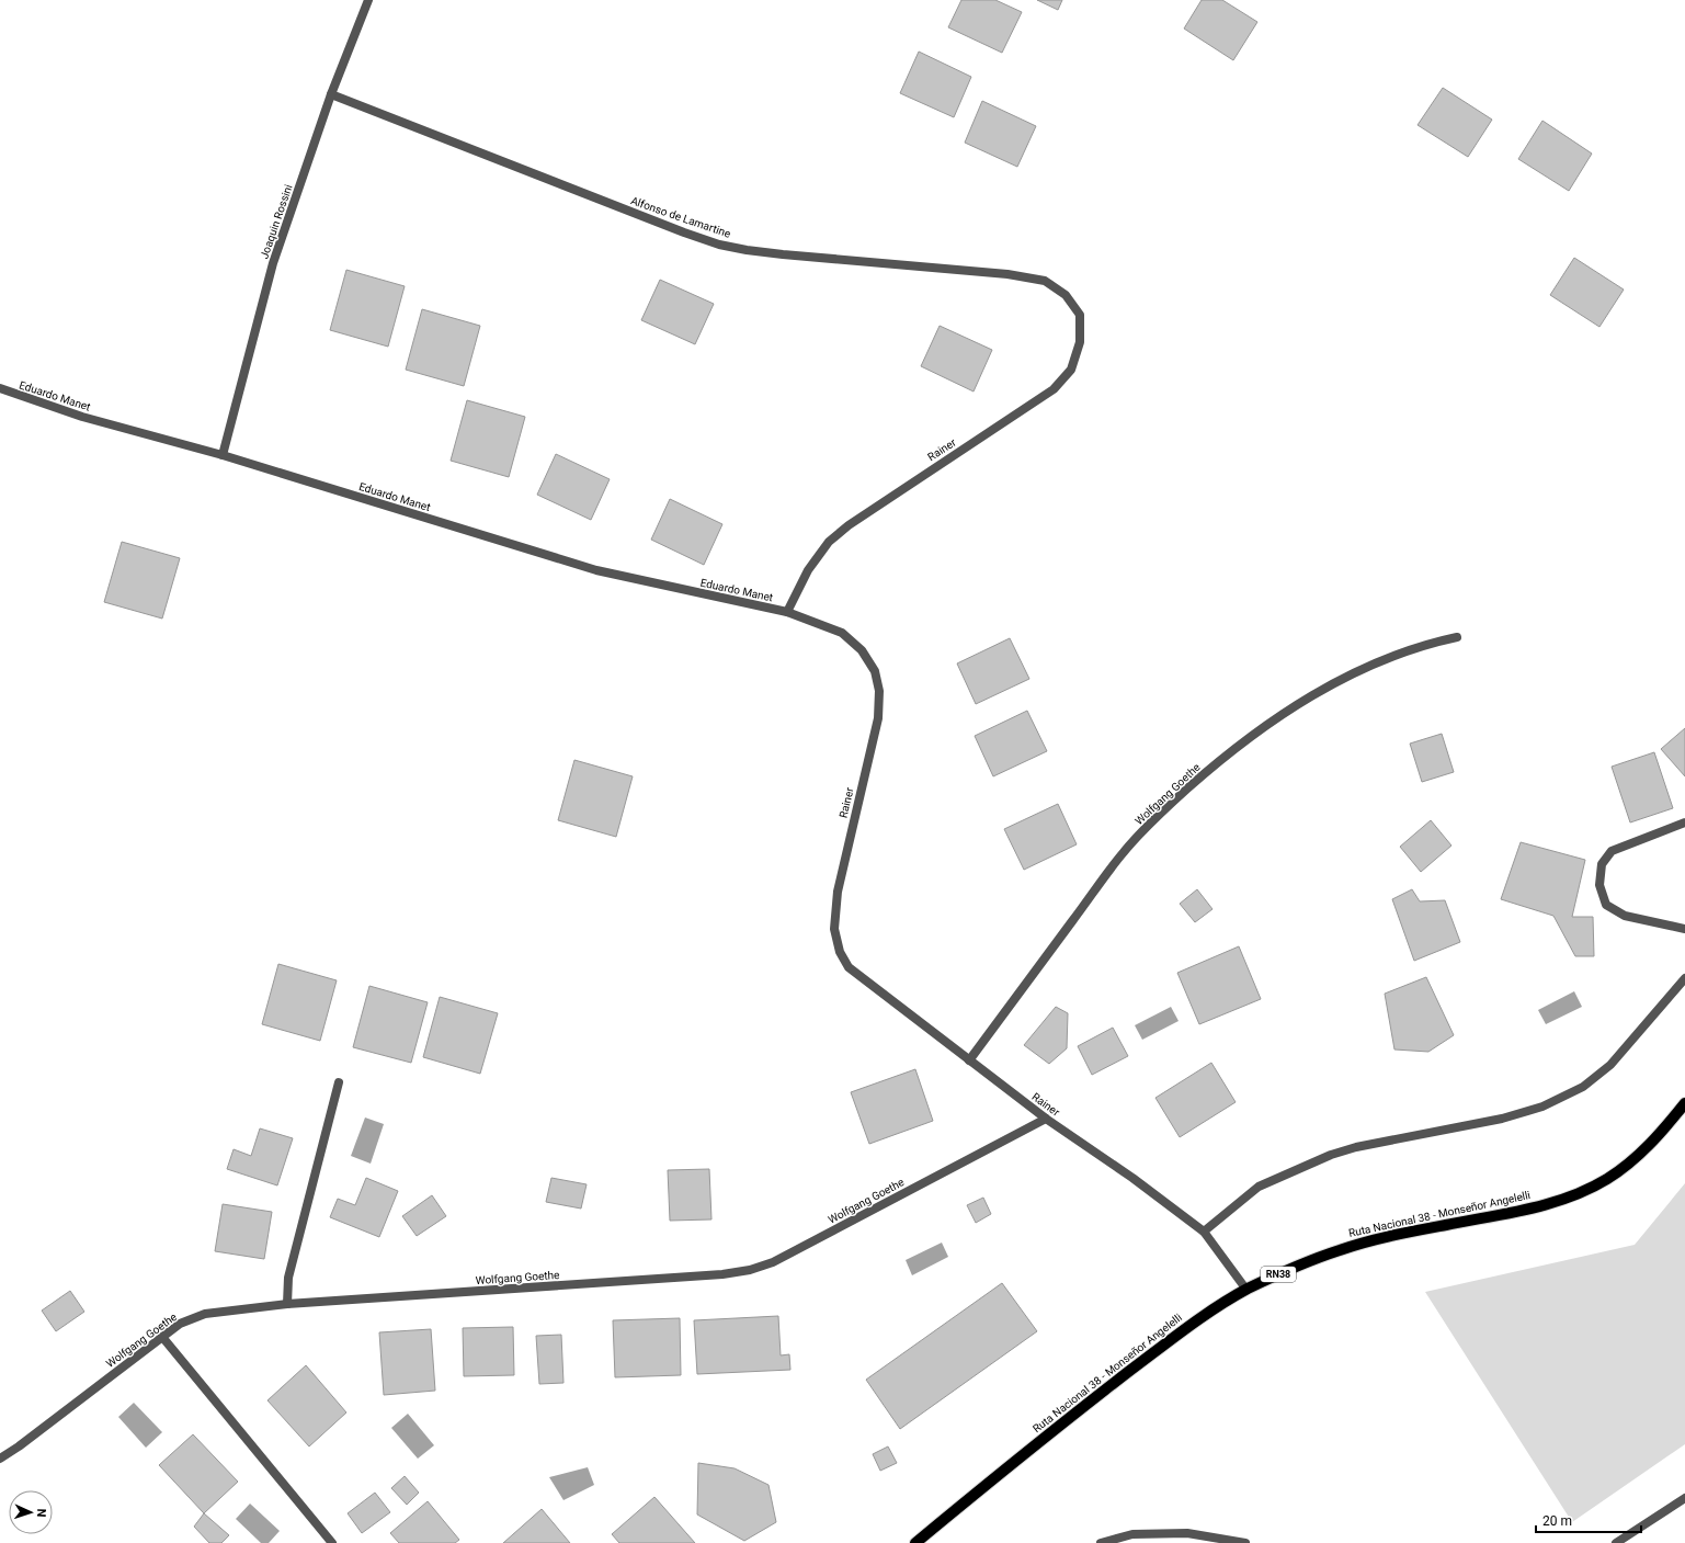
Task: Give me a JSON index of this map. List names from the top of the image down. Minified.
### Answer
{"streets":{"main road":["Ruta Nacional 38 - Monseñor Angelelli","RN38"],"street":["Alfonso de Lamartine","Joaquin Rossini","Eduardo Manet","Rainer","Wolfgang Goethe"]},"crossings":[["Alfonso de Lamartine","Joaquin Rossini"],["Alfonso de Lamartine","Rainer"],["Joaquin Rossini","Eduardo Manet"],["Eduardo Manet","Rainer"],["Rainer","Wolfgang Goethe"],["Rainer","Ruta Nacional 38 - Monseñor Angelelli"]],"scale_bar":"20 m","north":"right"}
